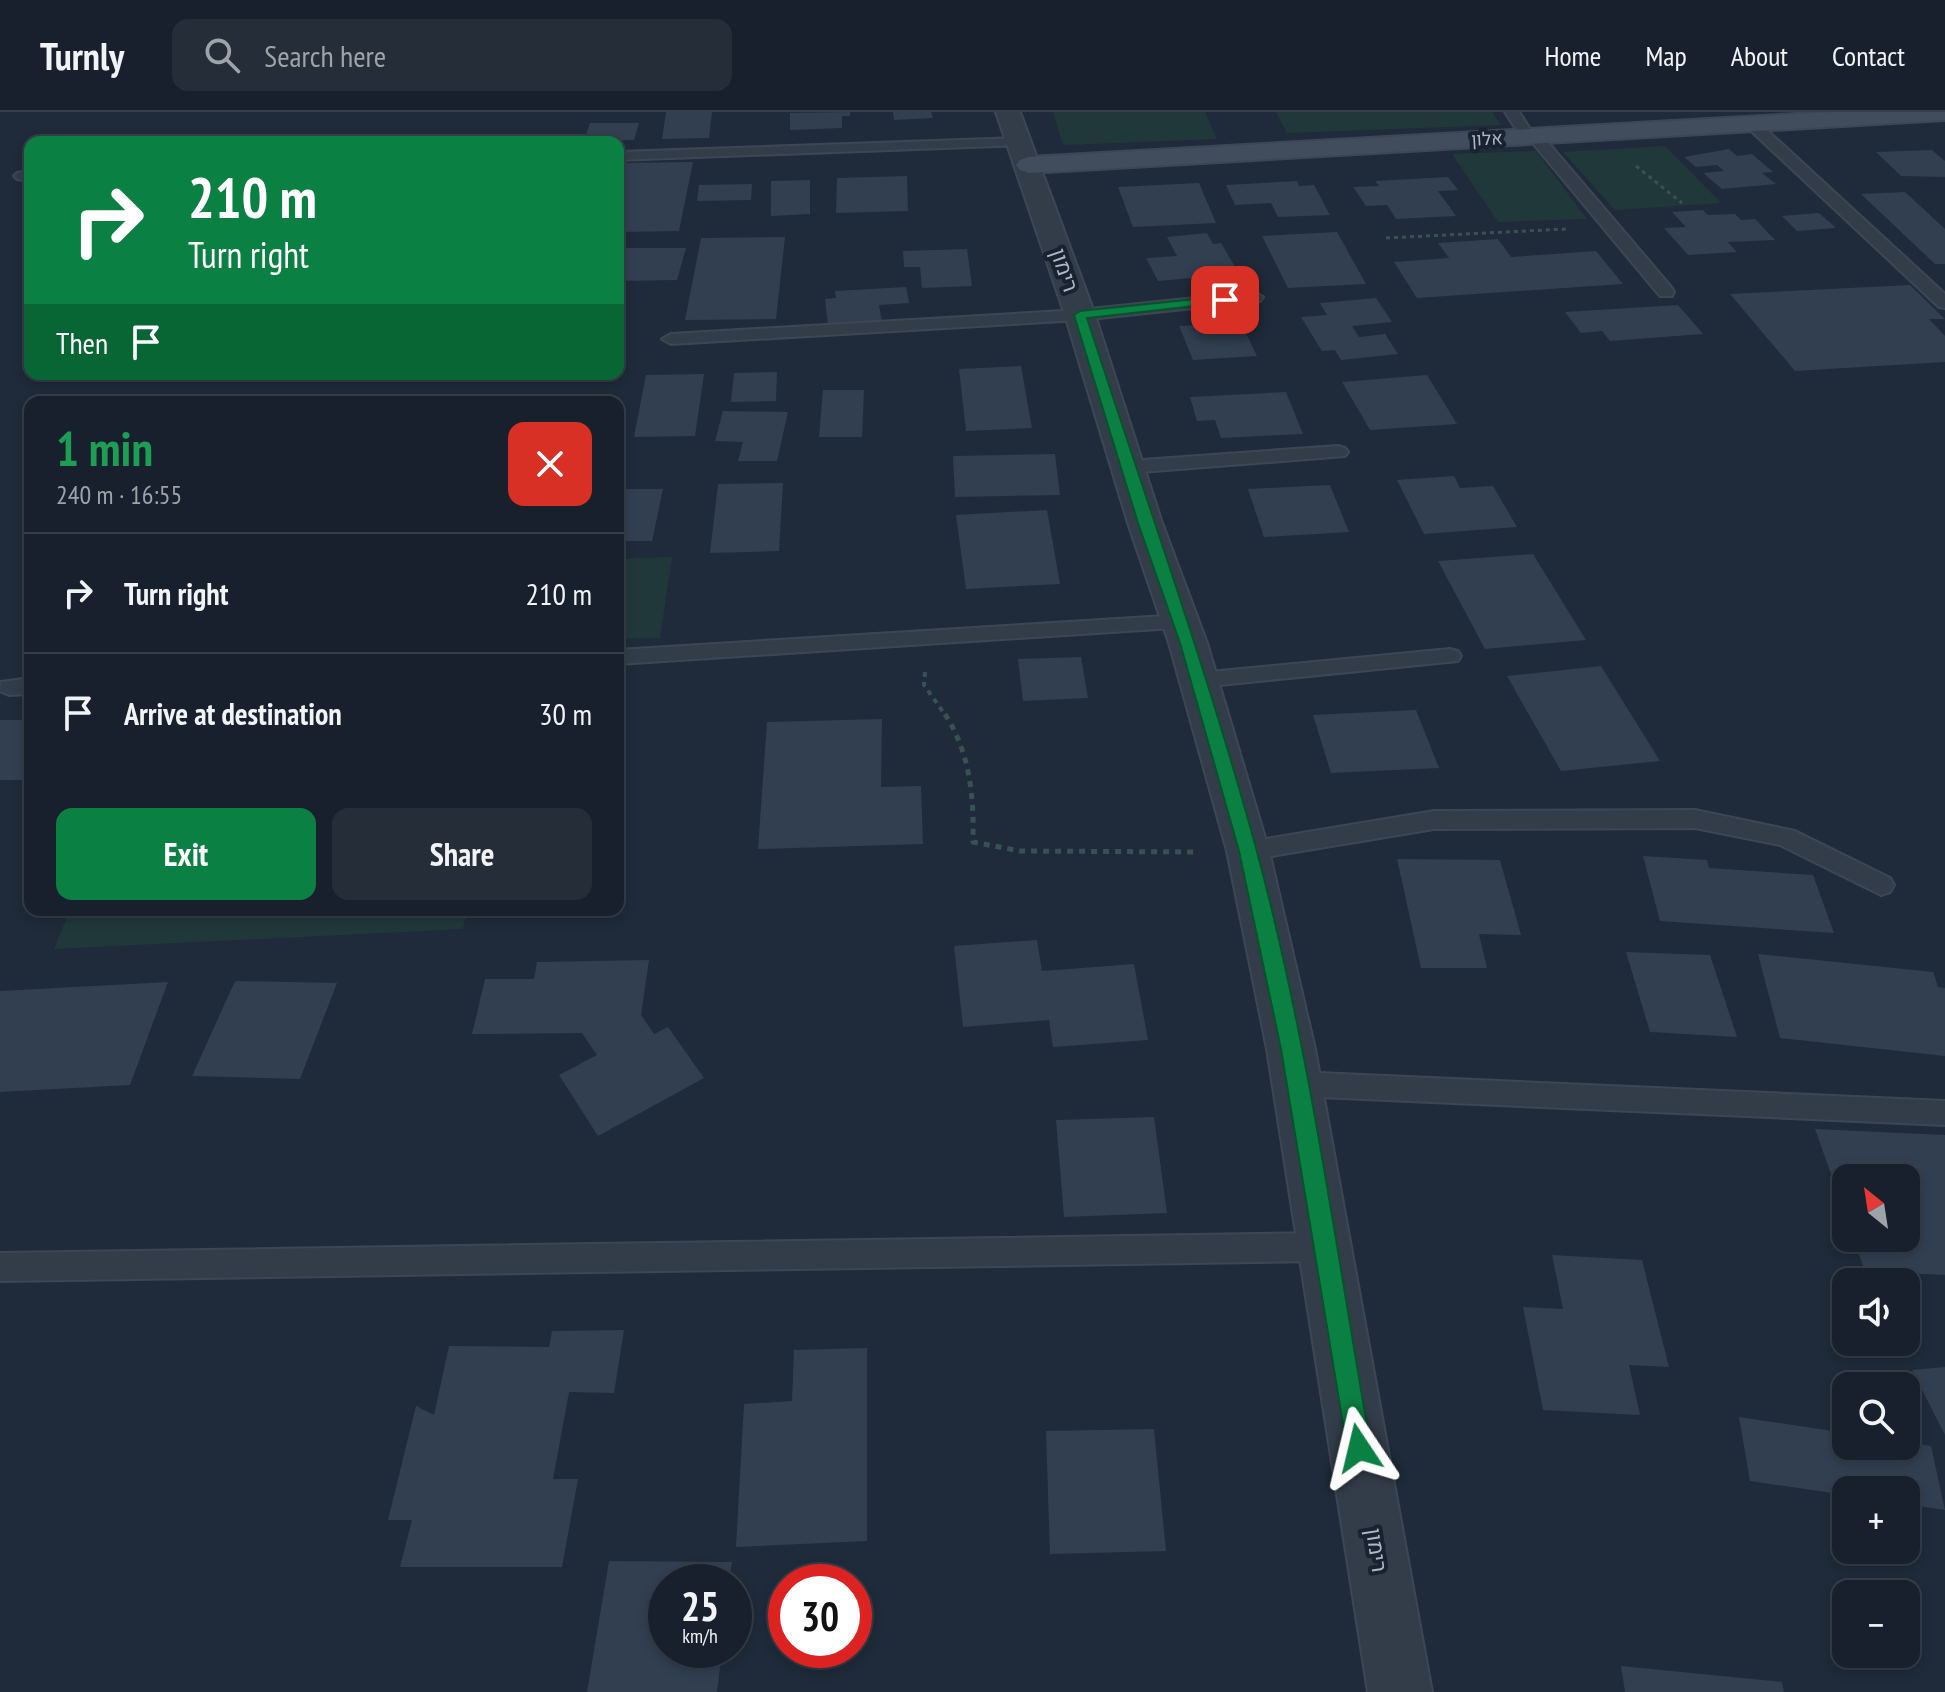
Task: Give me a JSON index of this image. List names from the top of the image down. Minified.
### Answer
{"streets":{"street":["אלון","רימון"]},"crossings":[["אלון","רימון"]],"north":"top left","page":{"header":"Turnly","search":"Search here","nav":["Home","Map","About","Contact"],"turn":["210 m","Turn right"],"then":"Then","heading":["1 min","240 m · 16:55"],"list":[{"name":"Turn right","value":"210 m"},{"name":"Arrive at destination","value":"30 m"}],"buttons":["Exit","Share"],"map_buttons":["+","−"],"speed":"25 km/h","limit":"30"}}
